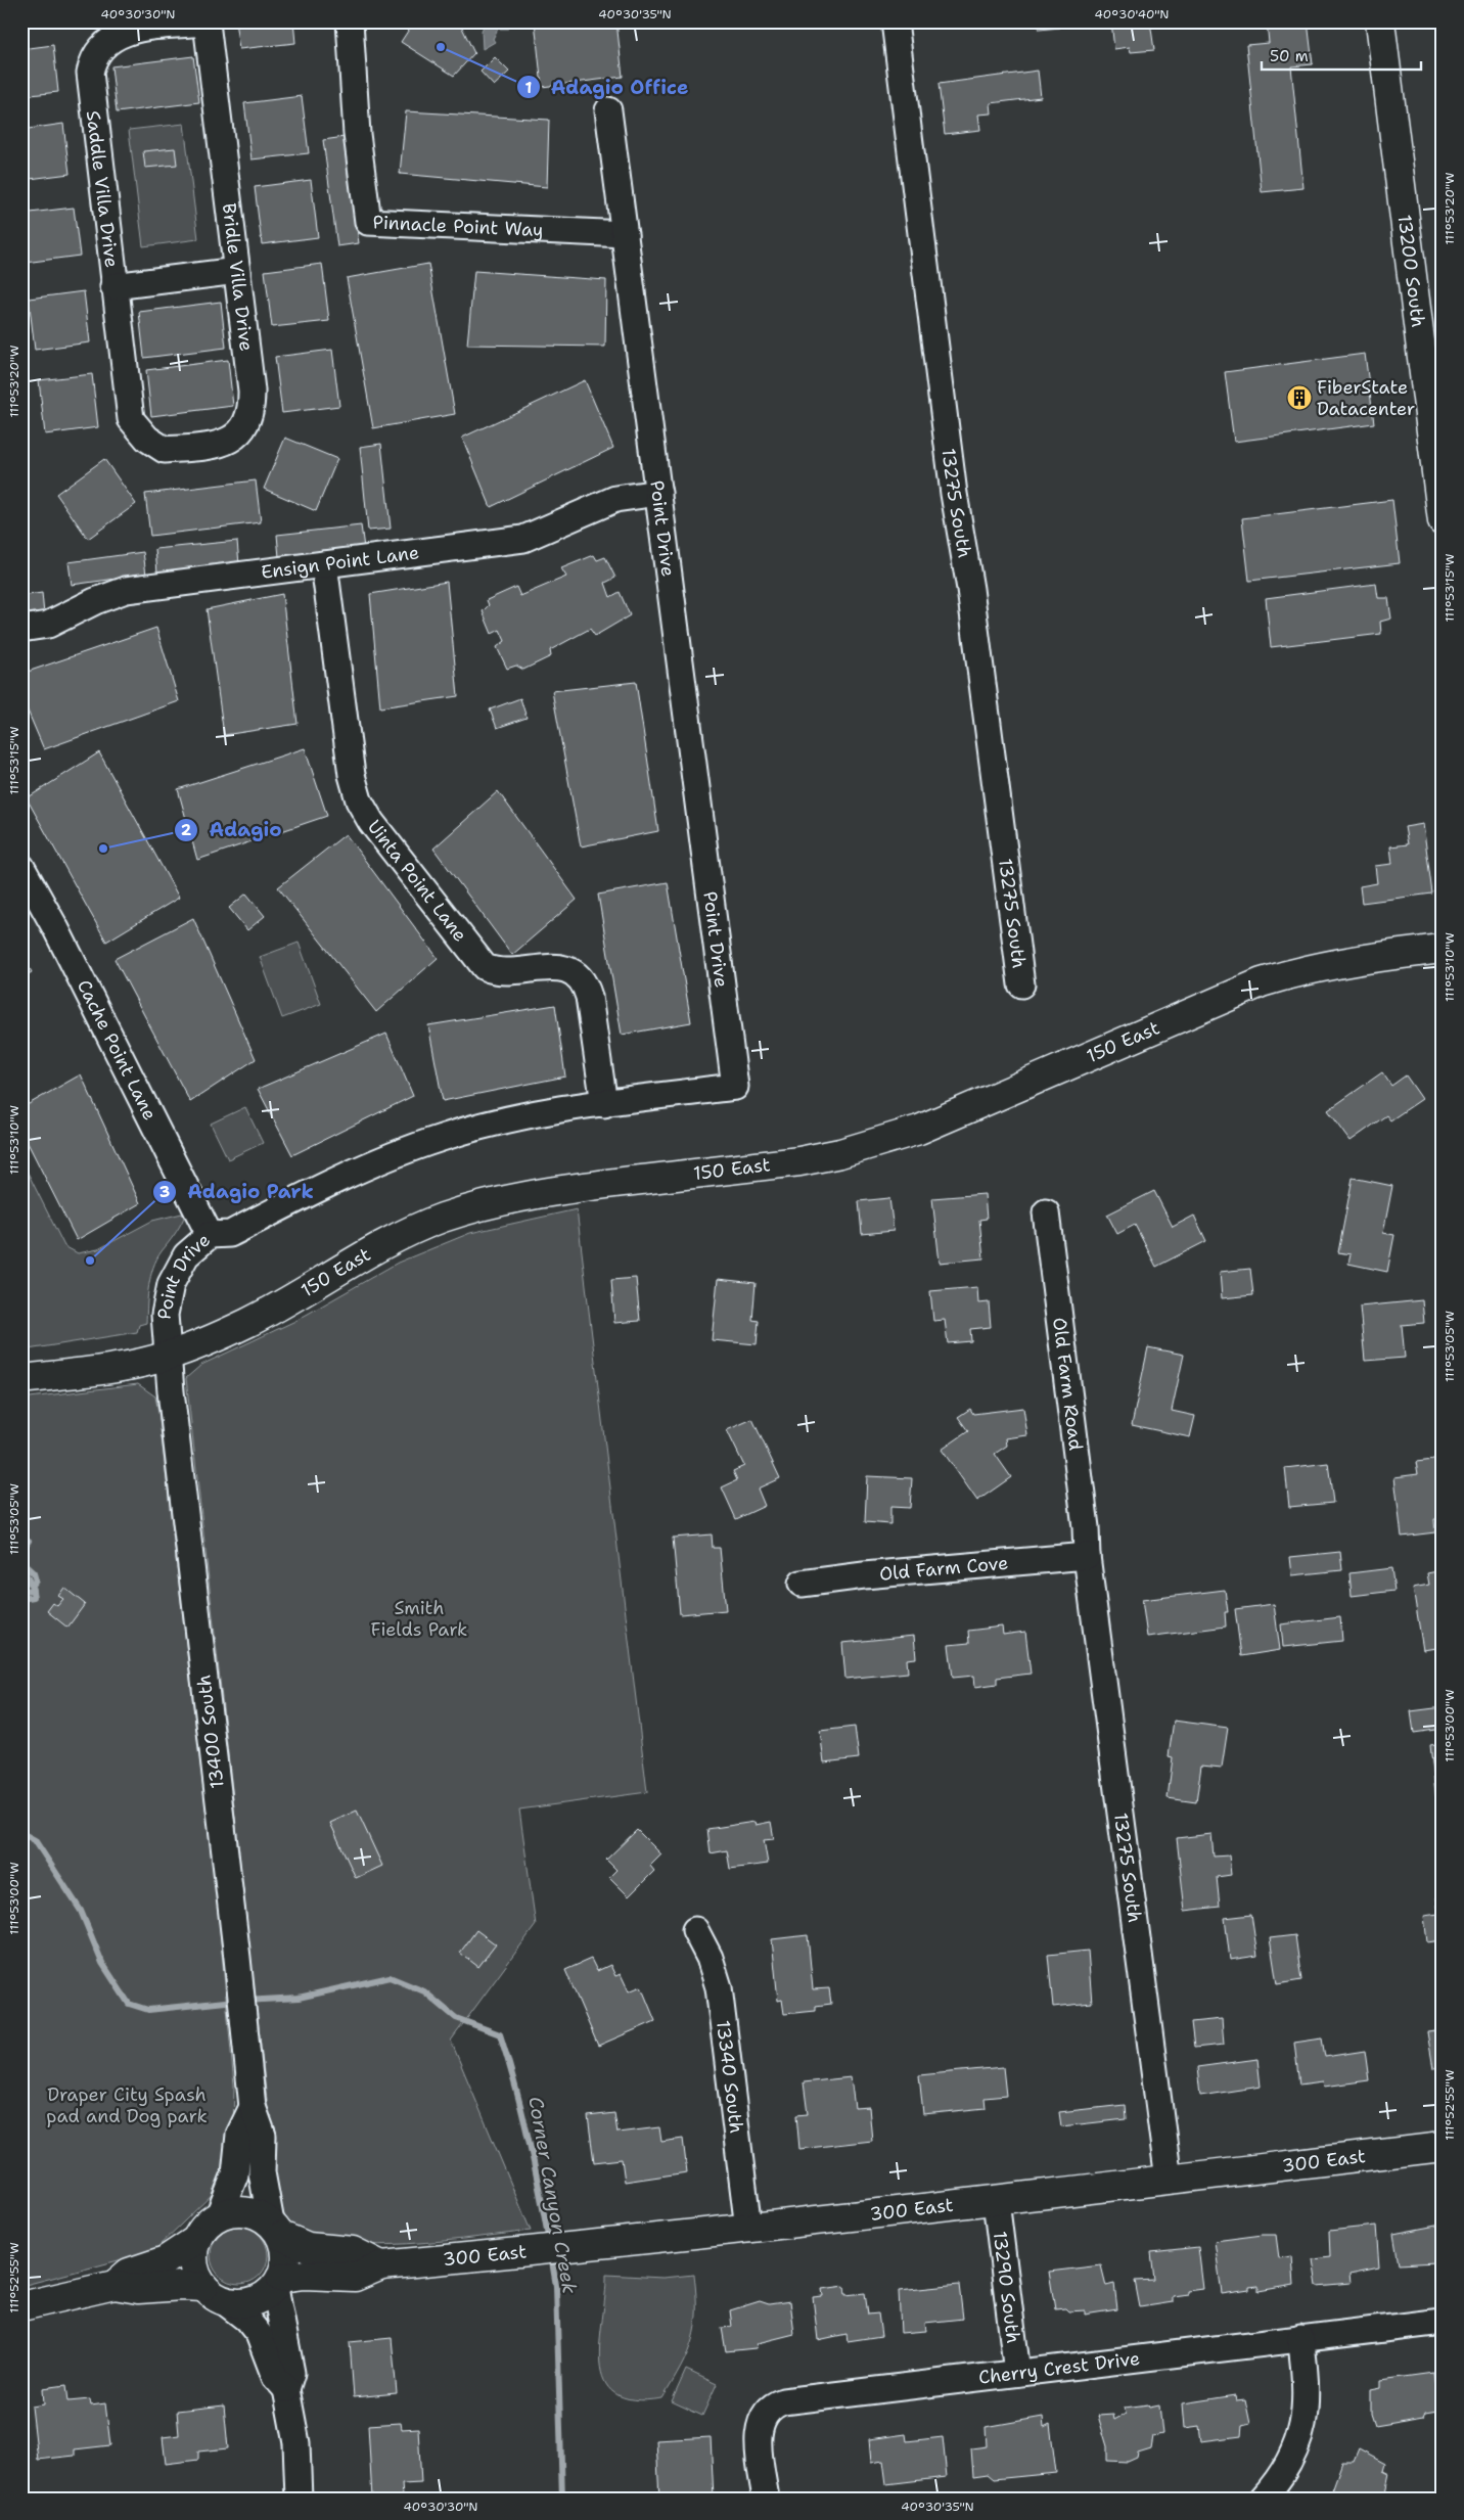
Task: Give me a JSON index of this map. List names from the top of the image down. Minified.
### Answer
{"streets":{"street":["Saddle Villa Drive","Pinnacle Point Way","13200 South","Bridle Villa Drive","13275 South","Point Drive","Ensign Point Lane","Uinta Point Lane","150 East","Cache Point Lane","Old Farm Road","Old Farm Cove","13400 South","13340 South","300 East","13290 South","Cherry Crest Drive"]},"crossings":[["Saddle Villa Drive","Bridle Villa Drive"],["Pinnacle Point Way","Point Drive"],["13275 South","Old Farm Road"],["13275 South","Old Farm Cove"],["13275 South","300 East"],["Point Drive","Ensign Point Lane"],["Point Drive","Uinta Point Lane"],["Point Drive","150 East"],["Point Drive","Cache Point Lane"],["Point Drive","13400 South"],["Ensign Point Lane","Uinta Point Lane"],["150 East","13400 South"],["Old Farm Road","Old Farm Cove"],["13400 South","300 East"],["13340 South","300 East"],["300 East","13290 South"],["13290 South","Cherry Crest Drive"]],"water":["Corner Canyon Creek"],"parks":["Smith Fields Park","Draper City Spash pad and Dog park"],"places":{"other":["Adagio Office","Adagio","Adagio Park"],"building":["FiberState Datacenter"]},"scale_bar":"50 m","coordinates":["40°30'30\"N","40°30'35\"N","40°30'40\"N","111°53'20\"W","111°53'15\"W","111°53'10\"W","111°53'05\"W","111°53'00\"W","111°52'55\"W"]}
